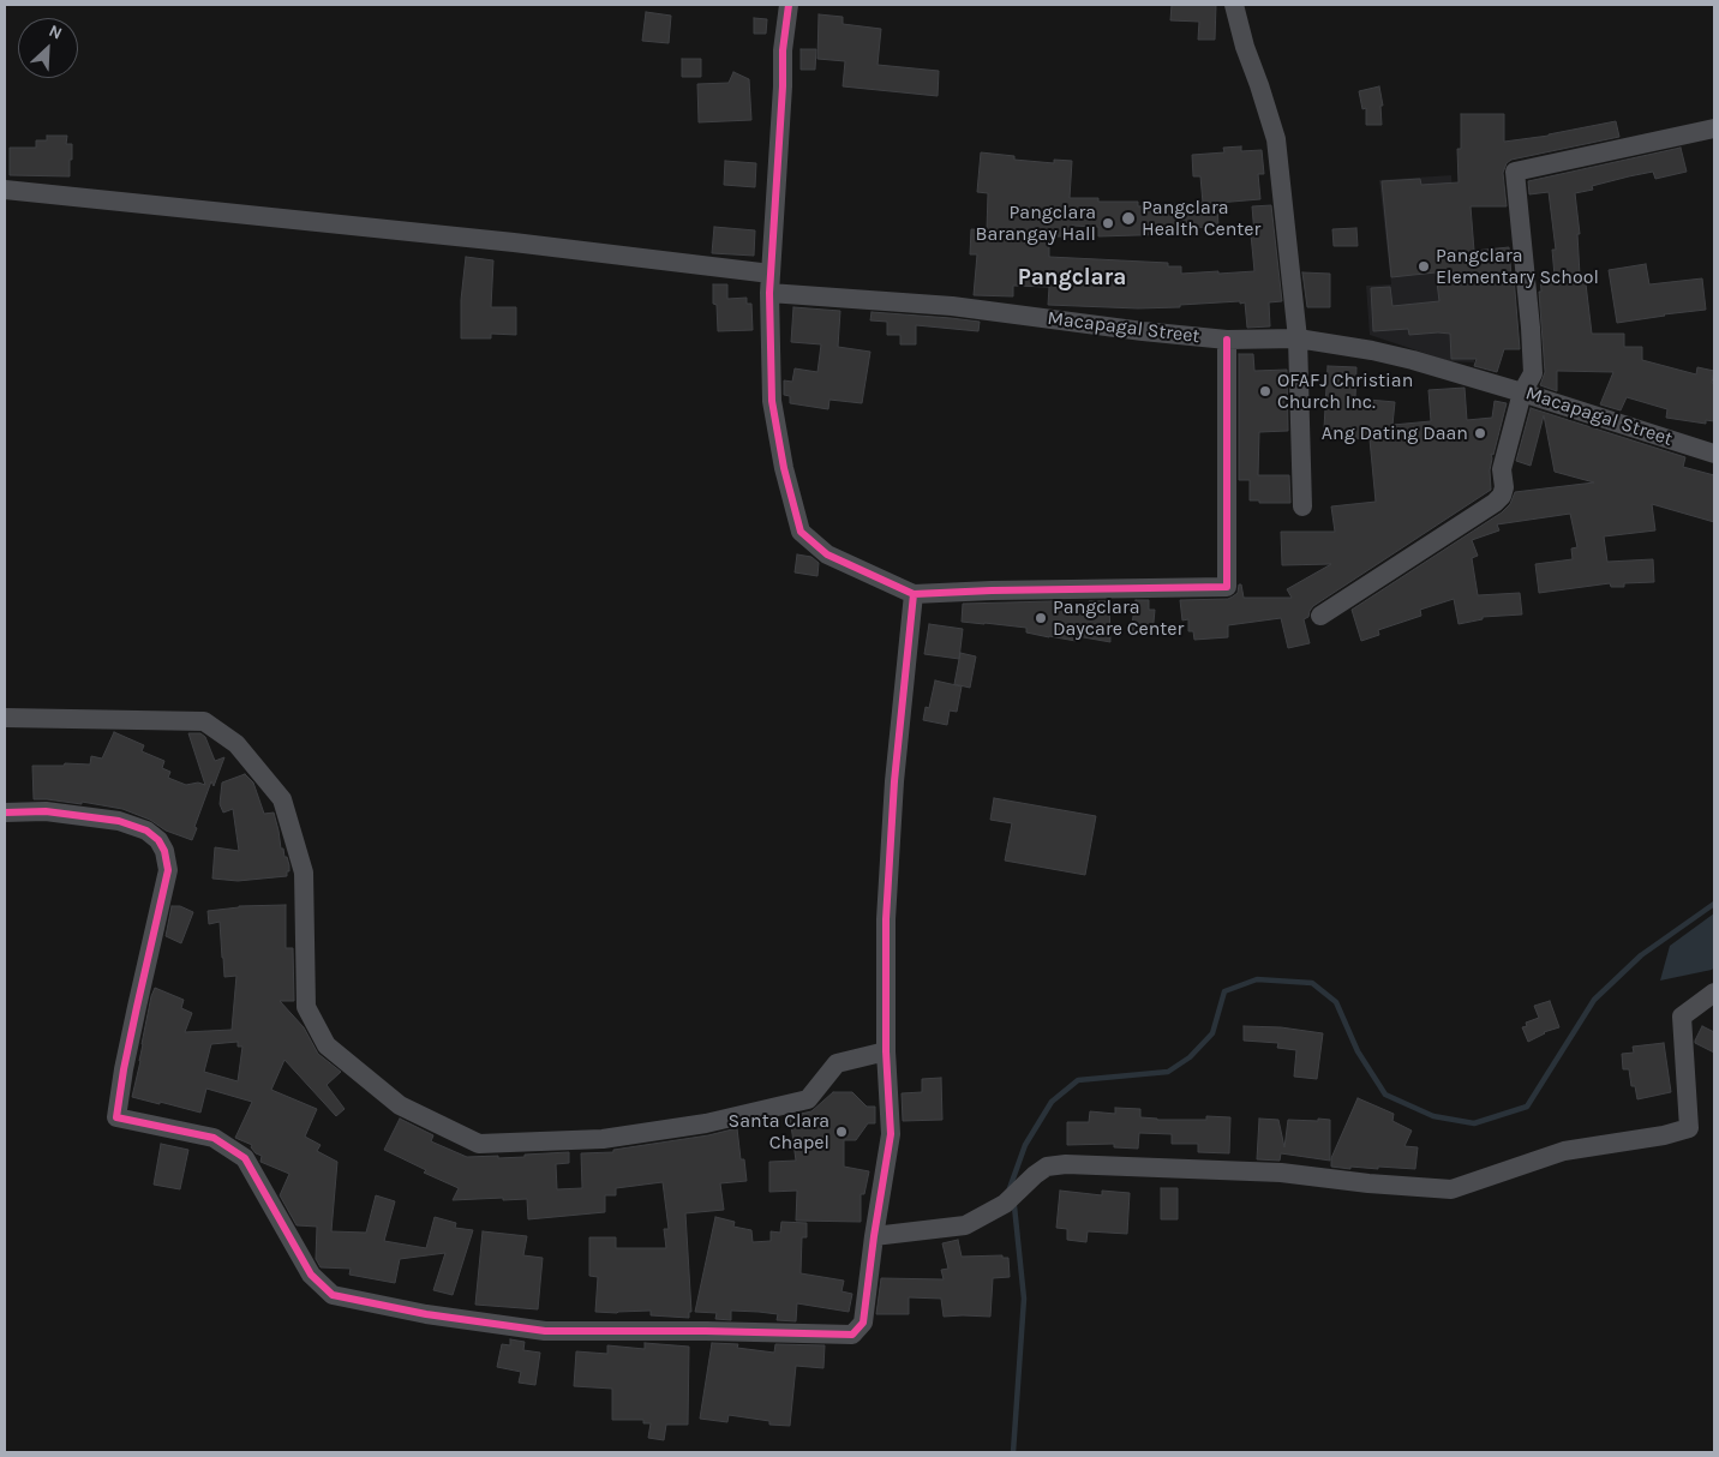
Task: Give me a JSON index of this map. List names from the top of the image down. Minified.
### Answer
{"streets":{"street":["Macapagal Street"]},"districts":["Pangclara"],"places":["Pangclara Health Center","Pangclara Barangay Hall","Pangclara Elementary School","OFAFJ Christian Church Inc.","Ang Dating Daan","Pangclara Daycare Center","Santa Clara Chapel"],"north":"top right"}
